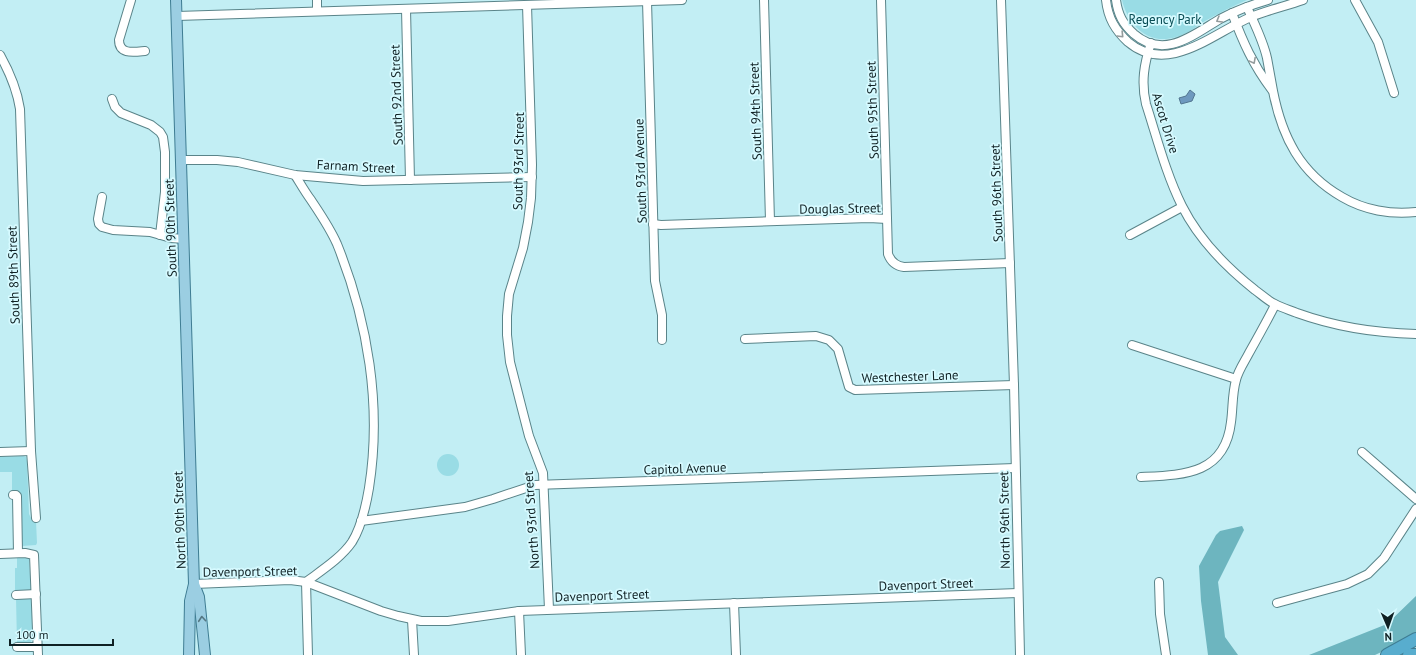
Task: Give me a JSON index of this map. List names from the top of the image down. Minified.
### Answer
{"streets":{"main road":["South 90th Street","North 90th Street"],"street":["South 92nd Street","South 95th Street","South 94th Street","Ascot Drive","South 93rd Street","Farnam Street","South 93rd Avenue","South 96th Street","Douglas Street","South 89th Street","Westchester Lane","Capitol Avenue","North 93rd Street","North 96th Street","Davenport Street"]},"crossings":[["South 92nd Street","Farnam Street"],["South 95th Street","Douglas Street"],["South 94th Street","Douglas Street"],["South 93rd Street","Farnam Street"],["South 93rd Street","North 93rd Street"],["Farnam Street","South 90th Street"],["South 93rd Avenue","Douglas Street"],["South 96th Street","Douglas Street"],["South 96th Street","Westchester Lane"],["South 96th Street","North 96th Street"],["South 90th Street","North 90th Street"],["Westchester Lane","North 96th Street"],["Capitol Avenue","North 93rd Street"],["Capitol Avenue","North 96th Street"],["North 90th Street","Davenport Street"],["North 93rd Street","Davenport Street"],["North 96th Street","Davenport Street"]],"parks":["Regency Park"],"scale_bar":"100 m","north":"bottom"}
